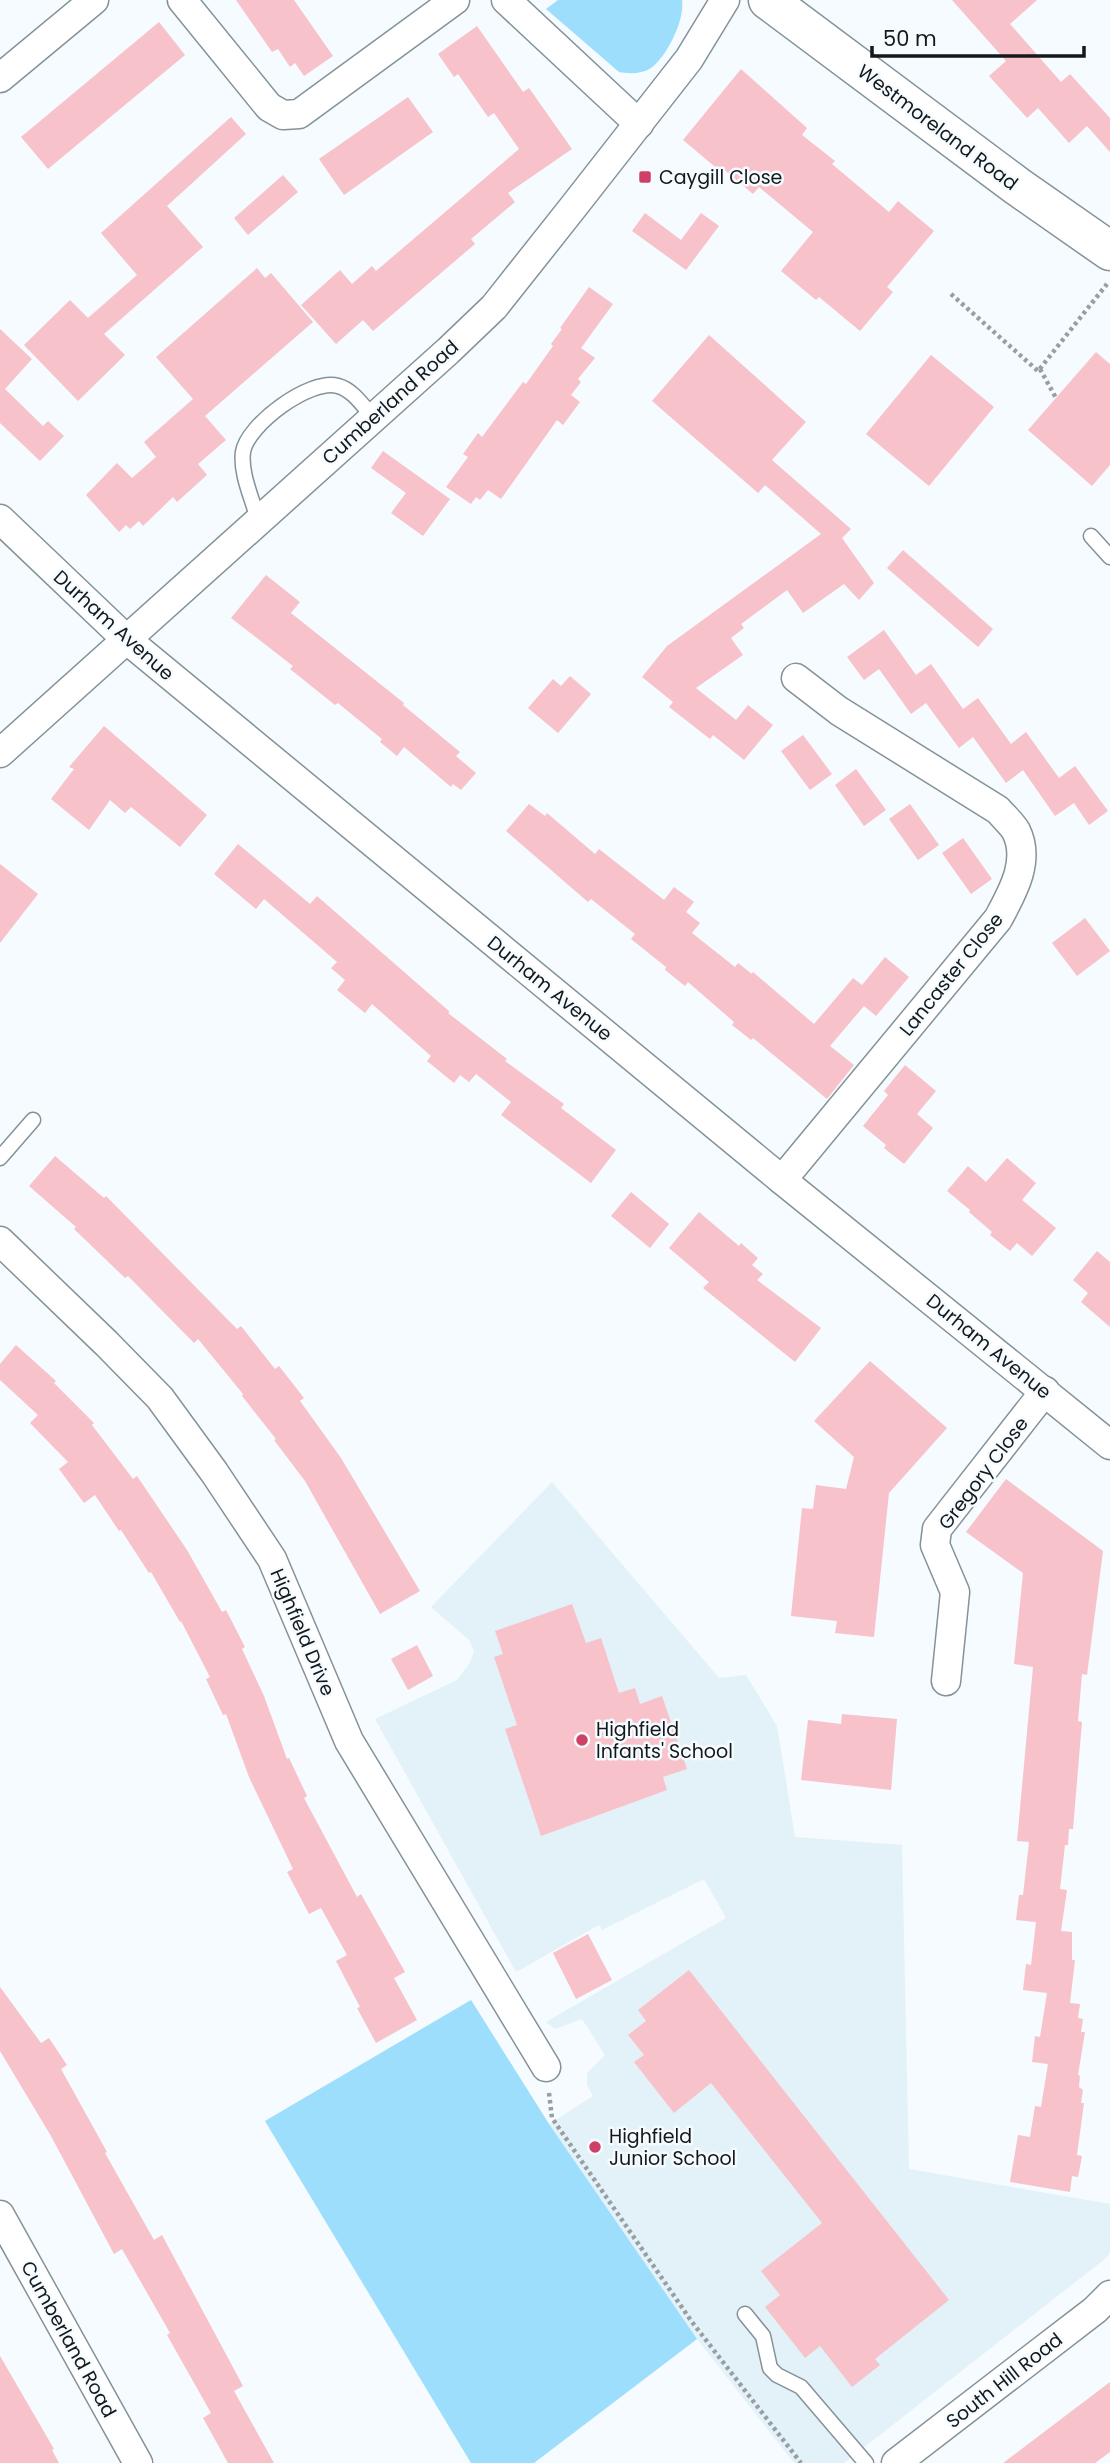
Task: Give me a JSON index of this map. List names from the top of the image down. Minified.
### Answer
{"streets":{"main road":["Westmoreland Road"],"street":["Cumberland Road","Durham Avenue","Lancaster Close","Gregory Close","Highfield Drive","South Hill Road"]},"crossings":[["Cumberland Road","Durham Avenue"],["Durham Avenue","Lancaster Close"],["Durham Avenue","Gregory Close"]],"places":{"transit":["Caygill Close"],"other":["Highfield Infants' School","Highfield Junior School"]},"scale_bar":"50 m"}
